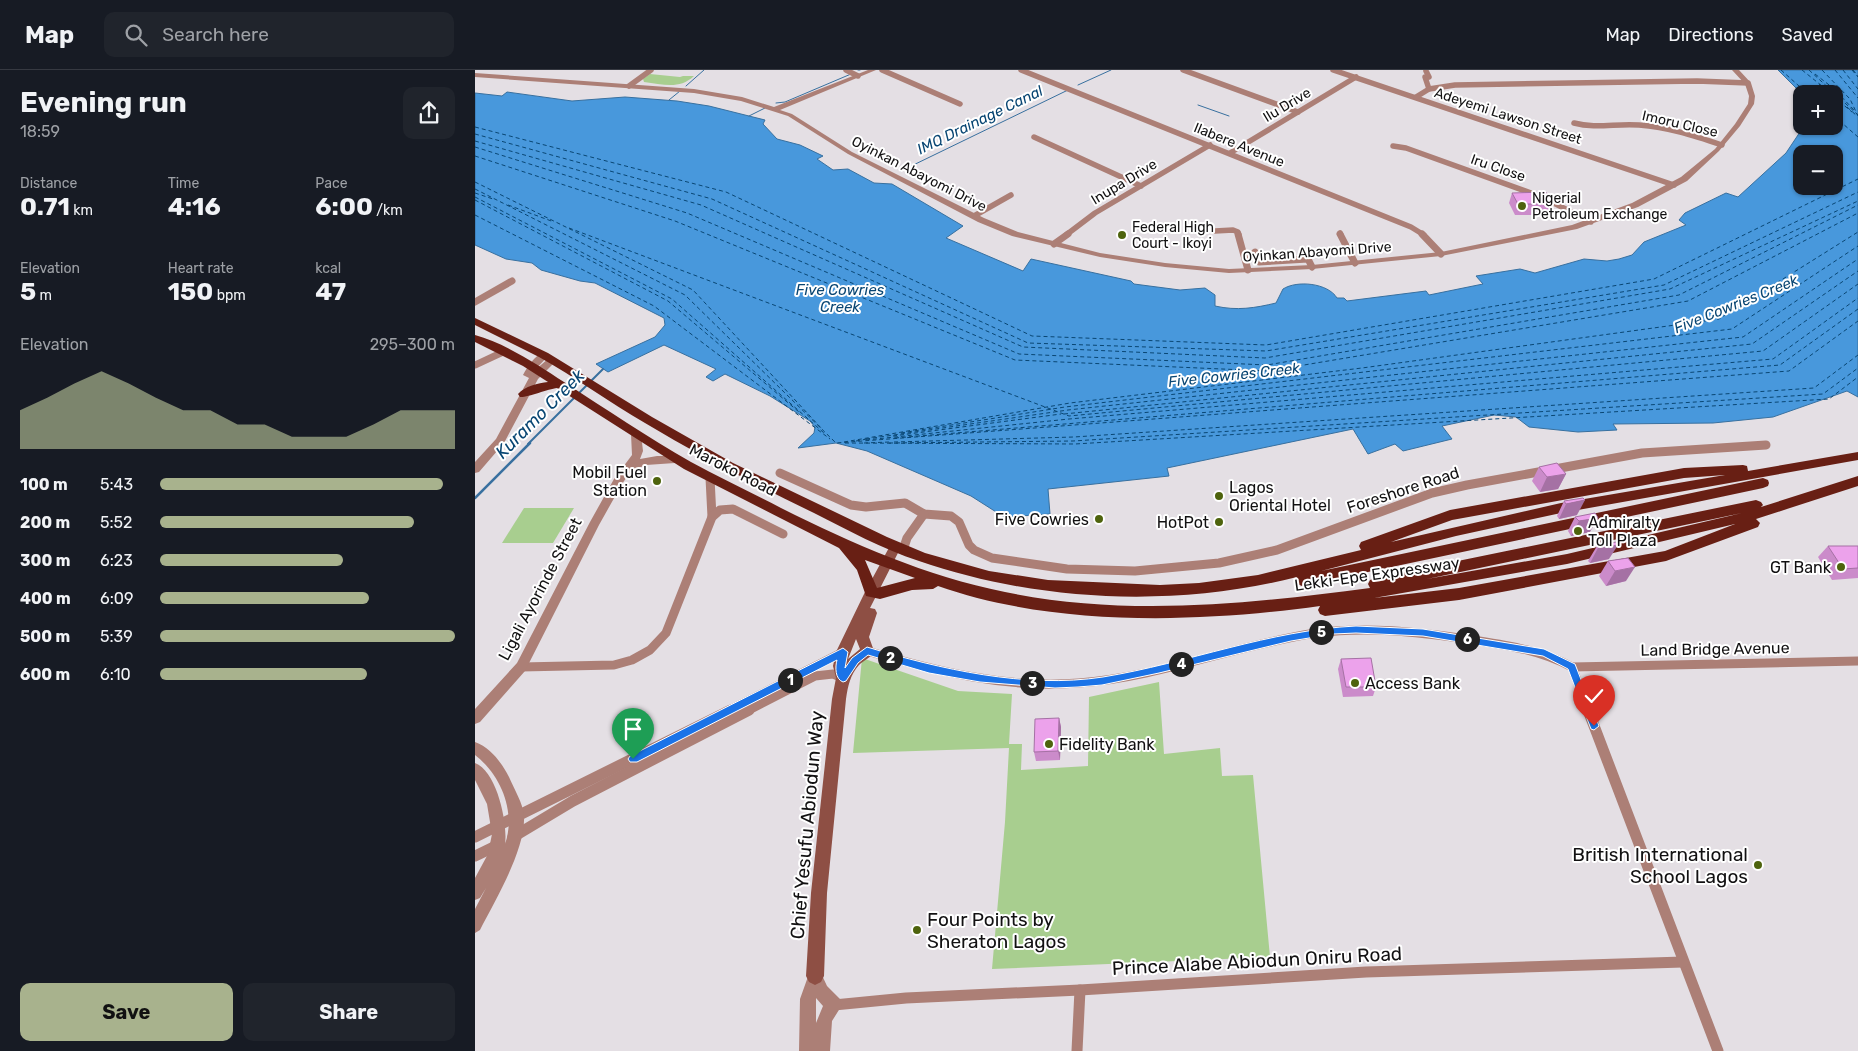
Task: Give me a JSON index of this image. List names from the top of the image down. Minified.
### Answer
{"streets":{"highway":["Maroko Road","Lekki-Epe Expressway"],"main road":["Chief Yesufu Abiodun Way"],"street":["Ilu Drive","Adeyemi Lawson Street","Imoru Close","Ilabere Avenue","Iru Close","Oyinkan Abayomi Drive","Inupa Drive","Foreshore Road","Ligali Ayorinde Street","Land Bridge Avenue","Prince Alabe Abiodun Oniru Road"]},"crossings":[["Ilu Drive","Adeyemi Lawson Street"],["Ilu Drive","Ilabere Avenue"],["Adeyemi Lawson Street","Oyinkan Abayomi Drive"],["Imoru Close","Oyinkan Abayomi Drive"],["Ilabere Avenue","Oyinkan Abayomi Drive"],["Ilabere Avenue","Inupa Drive"],["Iru Close","Oyinkan Abayomi Drive"],["Oyinkan Abayomi Drive","Inupa Drive"],["Maroko Road","Lekki-Epe Expressway"],["Maroko Road","Ligali Ayorinde Street"],["Maroko Road","Chief Yesufu Abiodun Way"],["Lekki-Epe Expressway","Chief Yesufu Abiodun Way"]],"water":["IMQ Drainage Canal","Five Cowries Creek","Kuramo Creek"],"places":["Nigerial Petroleum Exchange","Federal High Court - Ikoyi","Mobil Fuel Station","Lagos Oriental Hotel","Five Cowries","HotPot","Admiralty Toll Plaza","GT Bank","Access Bank","Fidelity Bank","British International School Lagos","Four Points by Sheraton Lagos"],"page":{"header":"Map","search":"Search here","nav":["Map","Directions","Saved"],"heading":["Evening run","18:59"],"map_buttons":["+","−"],"stats":[["Distance","0.71 km"],["Time","4:16"],["Pace","6:00 /km"],["Elevation","5 m"],["Heart rate","150 bpm"],["kcal","47"]],"chart":["Elevation","295–300 m"],"list":[{"name":"100 m","note":"5:43"},{"name":"200 m","note":"5:52"},{"name":"300 m","note":"6:23"},{"name":"400 m","note":"6:09"},{"name":"500 m","note":"5:39"},{"name":"600 m","note":"6:10"}],"pins":["5","6","2","4","1","3"],"buttons":["Save","Share"]}}
